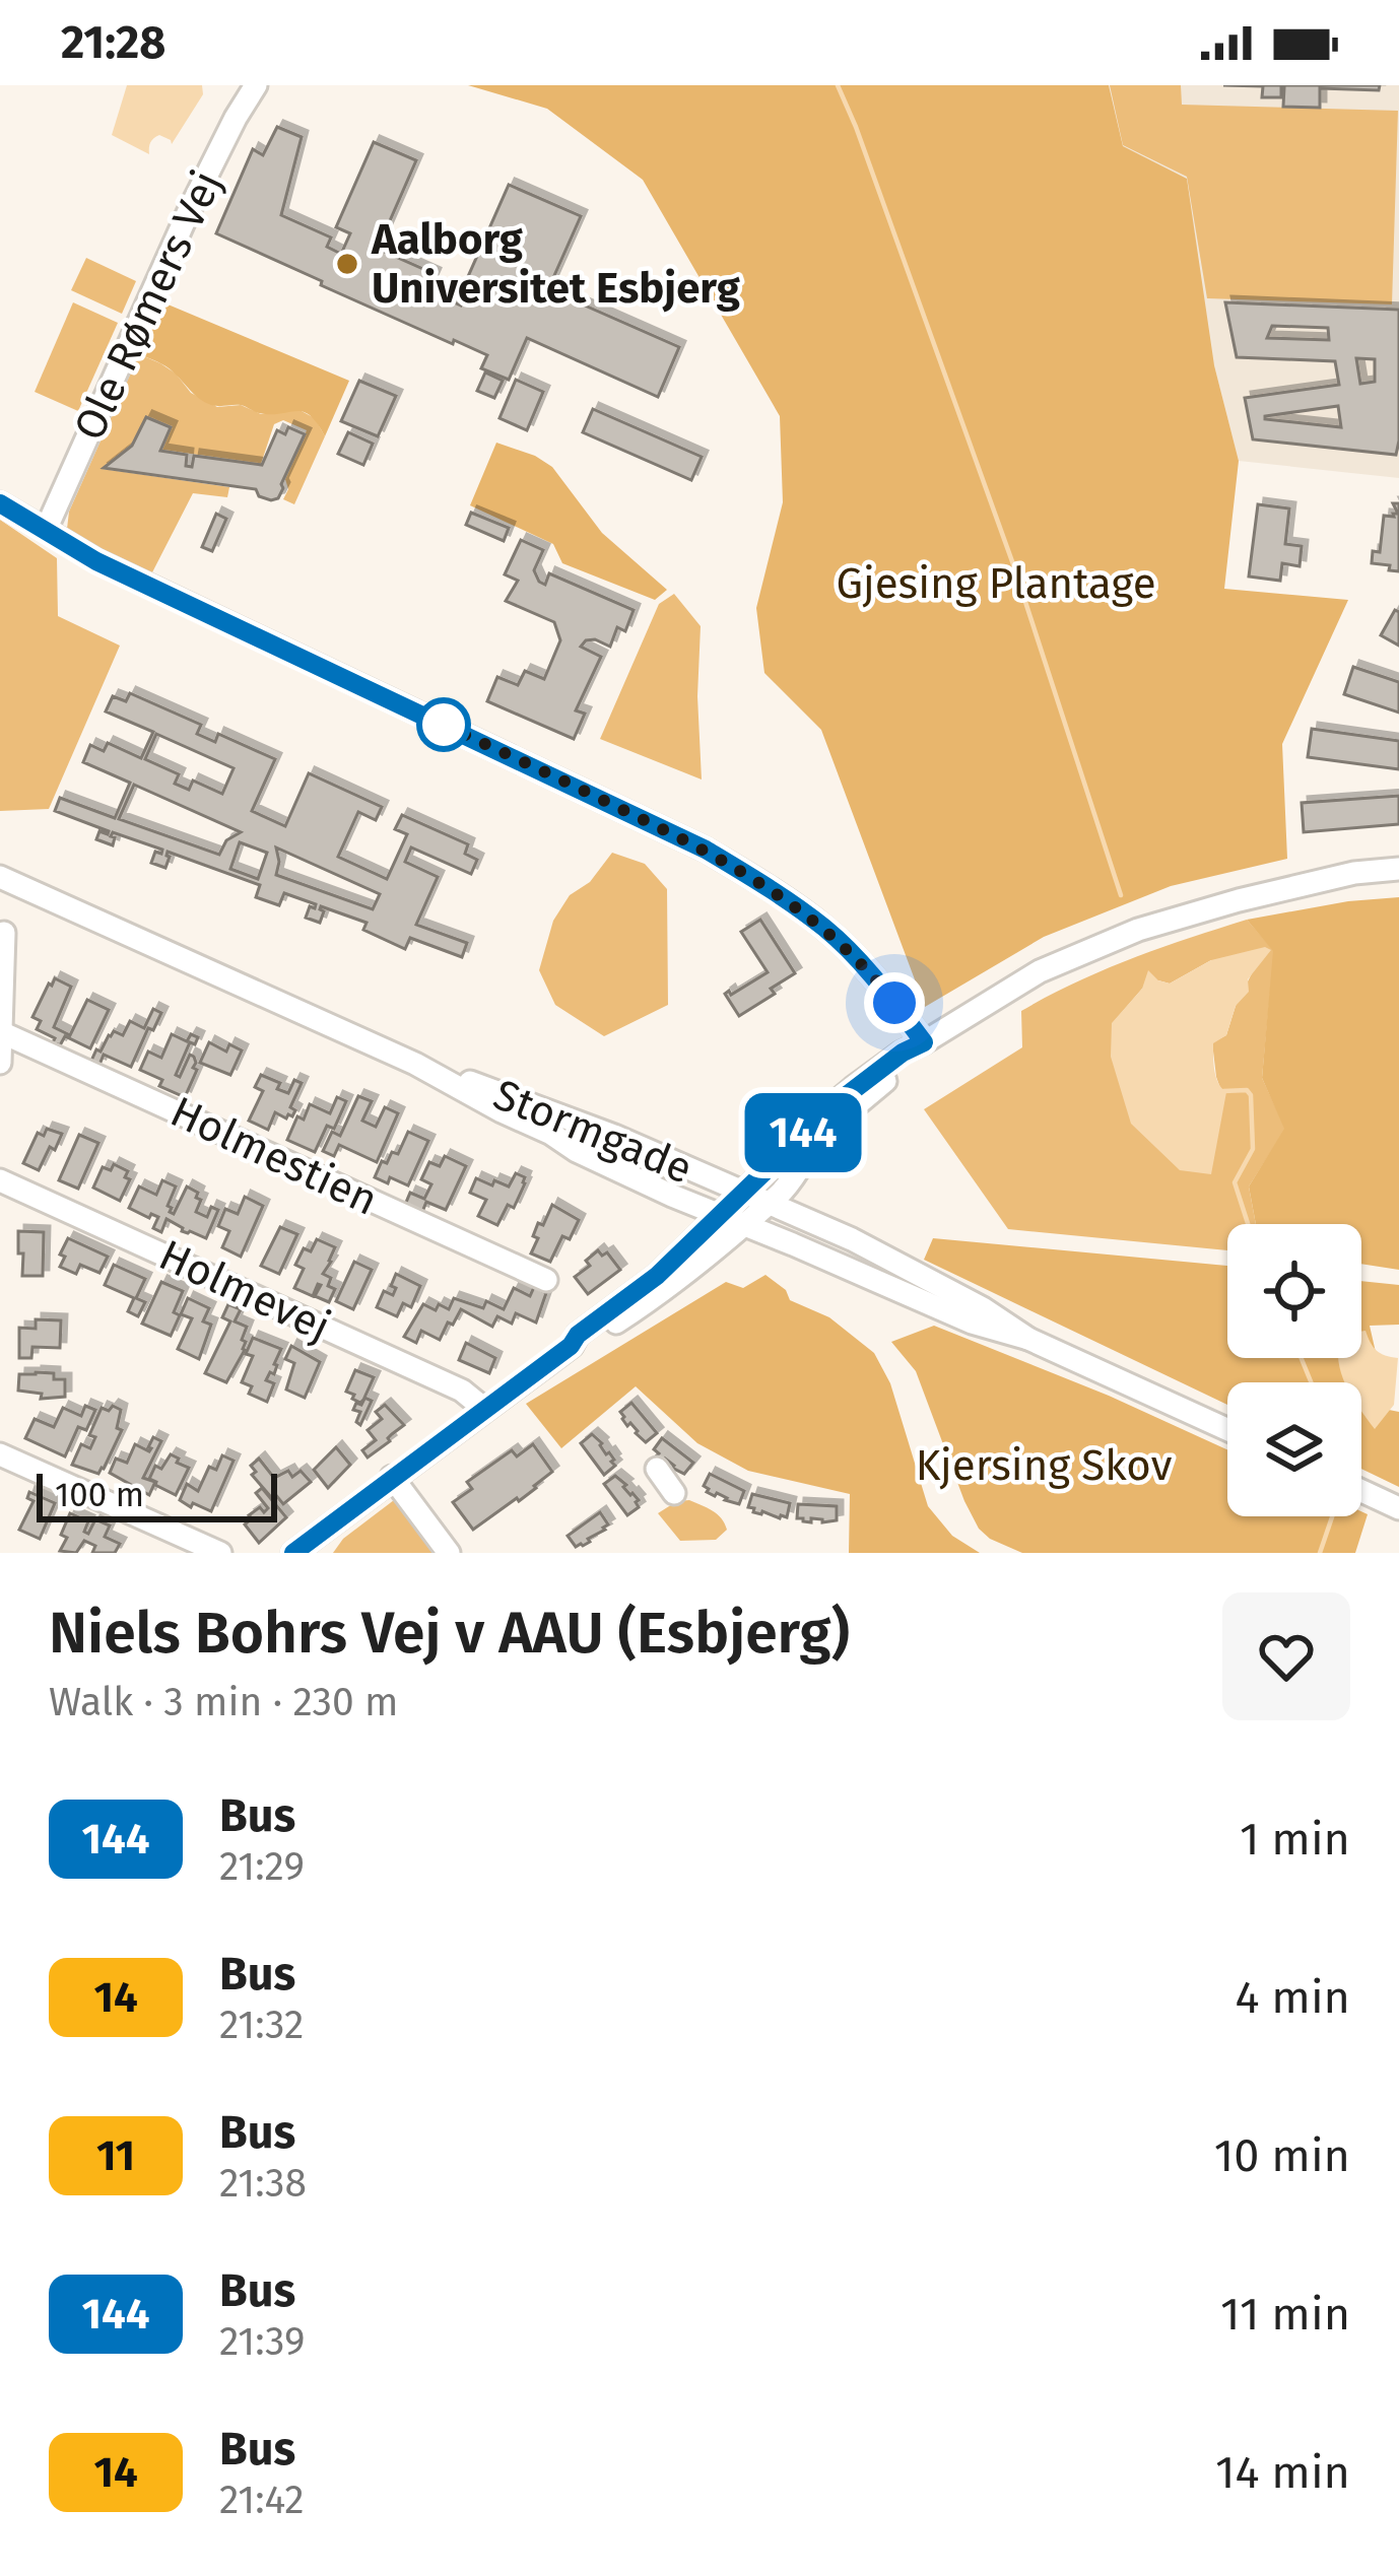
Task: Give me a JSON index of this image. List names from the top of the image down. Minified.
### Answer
{"streets":{"street":["Ole Rømers Vej","Stormgade","Holmestien","Holmevej"]},"parks":["Gjesing Plantage","Kjersing Skov"],"places":["Aalborg Universitet Esbjerg"],"lines":["bus line 144"],"scale_bar":"100 m","page":{"status":"21:28","on_map":"144","scale":"100 m","heading":["Niels Bohrs Vej v AAU (Esbjerg)","Walk · 3 min · 230 m"],"list":[{"mark":"144","name":"Bus","note":"21:29","value":"1 min"},{"mark":"14","name":"Bus","note":"21:32","value":"4 min"},{"mark":"11","name":"Bus","note":"21:38","value":"10 min"},{"mark":"144","name":"Bus","note":"21:39","value":"11 min"},{"mark":"14","name":"Bus","note":"21:42","value":"14 min"}]}}
